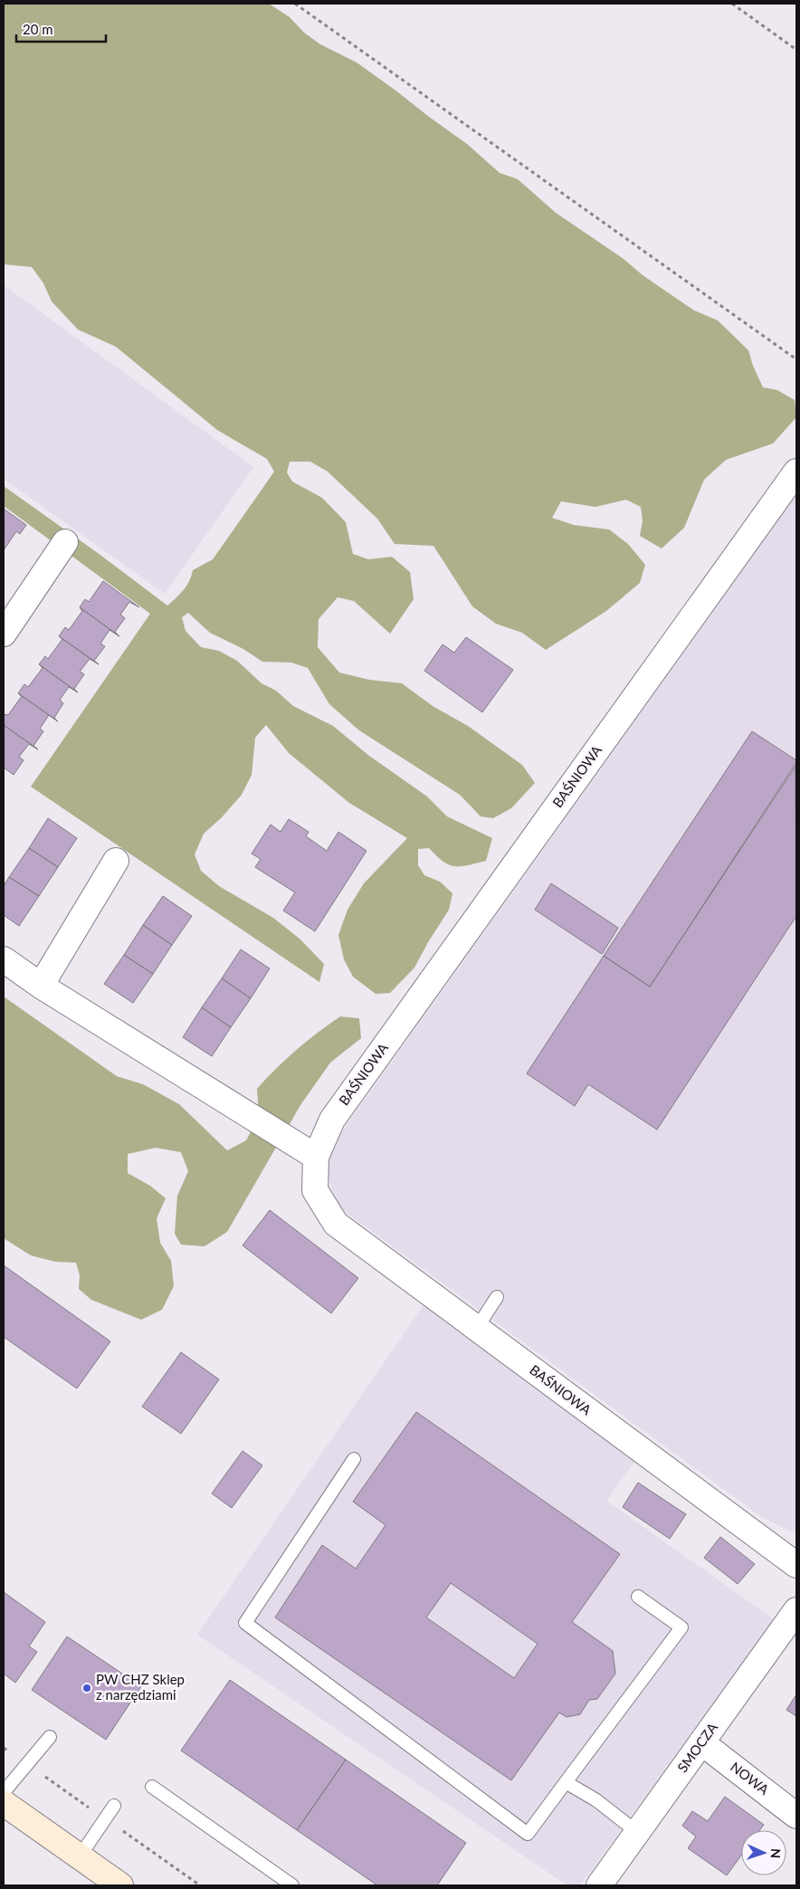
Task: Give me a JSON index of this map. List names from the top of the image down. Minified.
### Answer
{"streets":{"street":["BAŚNIOWA","SMOCZA","NOWA"]},"crossings":[["SMOCZA","NOWA"]],"places":["PW CHZ Sklep z narzędziami"],"scale_bar":"20 m","north":"right"}
